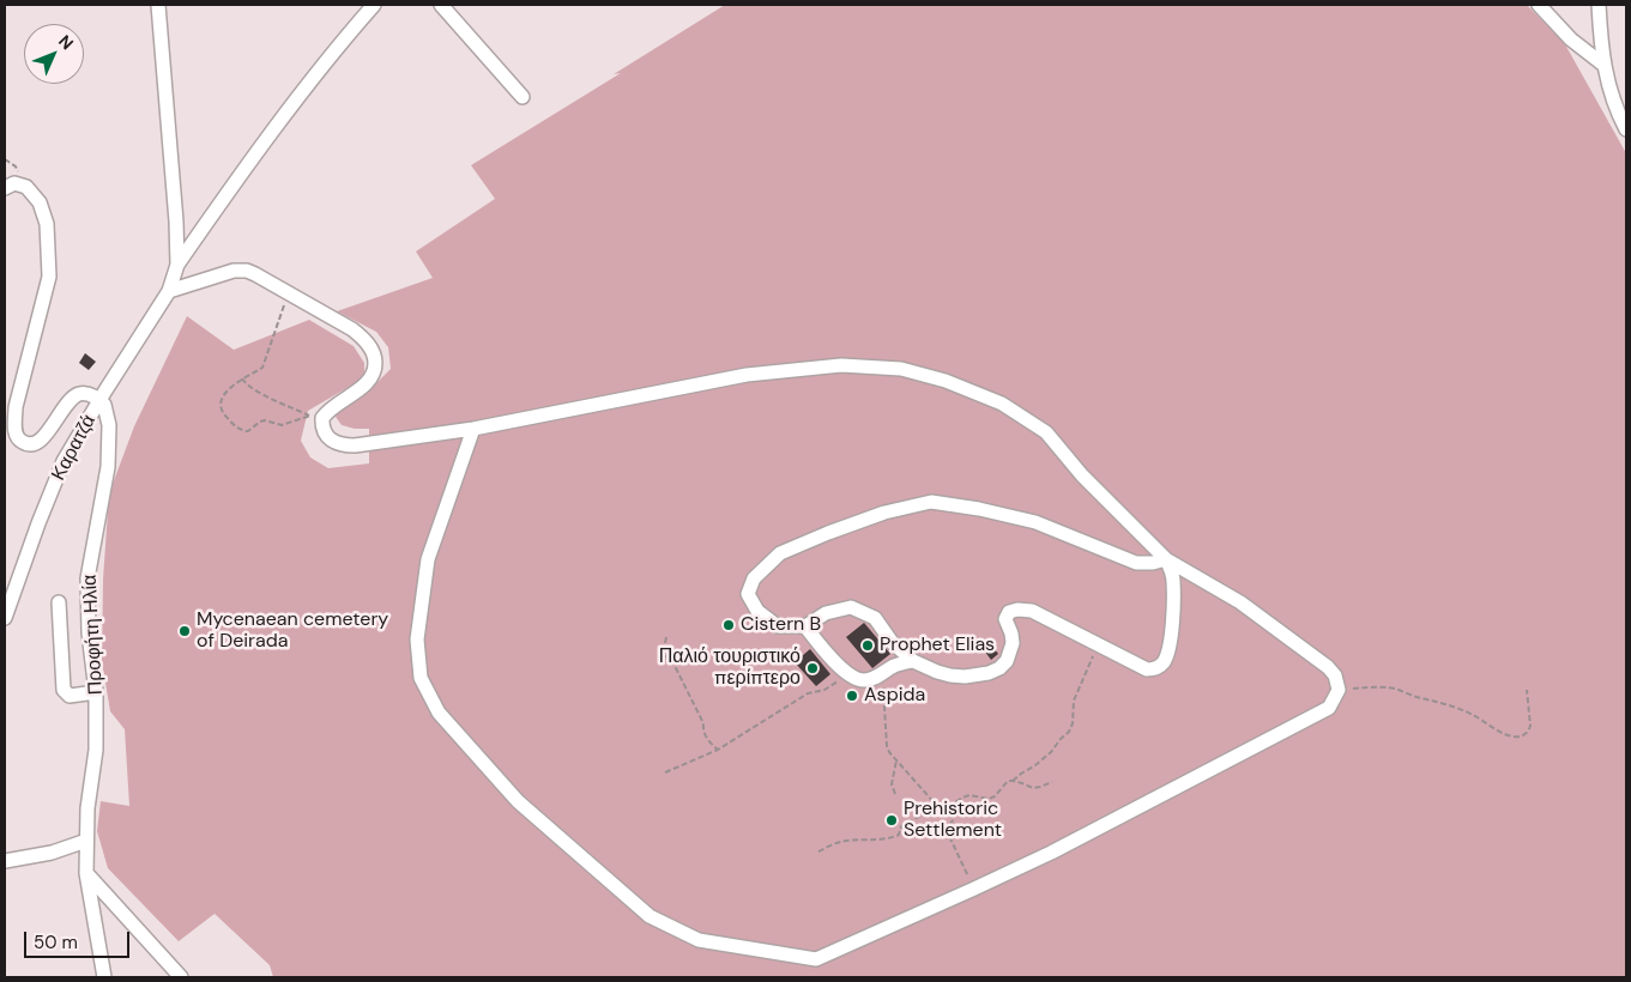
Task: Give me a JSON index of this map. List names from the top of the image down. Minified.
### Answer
{"streets":{"street":["Καρατζά","Προφήτη Ηλία"]},"crossings":[["Καρατζά","Προφήτη Ηλία"]],"places":["Cistern B","Mycenaean cemetery of Deirada","Prophet Elias","Παλιό τουριστικό περίπτερο","Aspida","Prehistoric Settlement"],"scale_bar":"50 m","north":"top right"}
